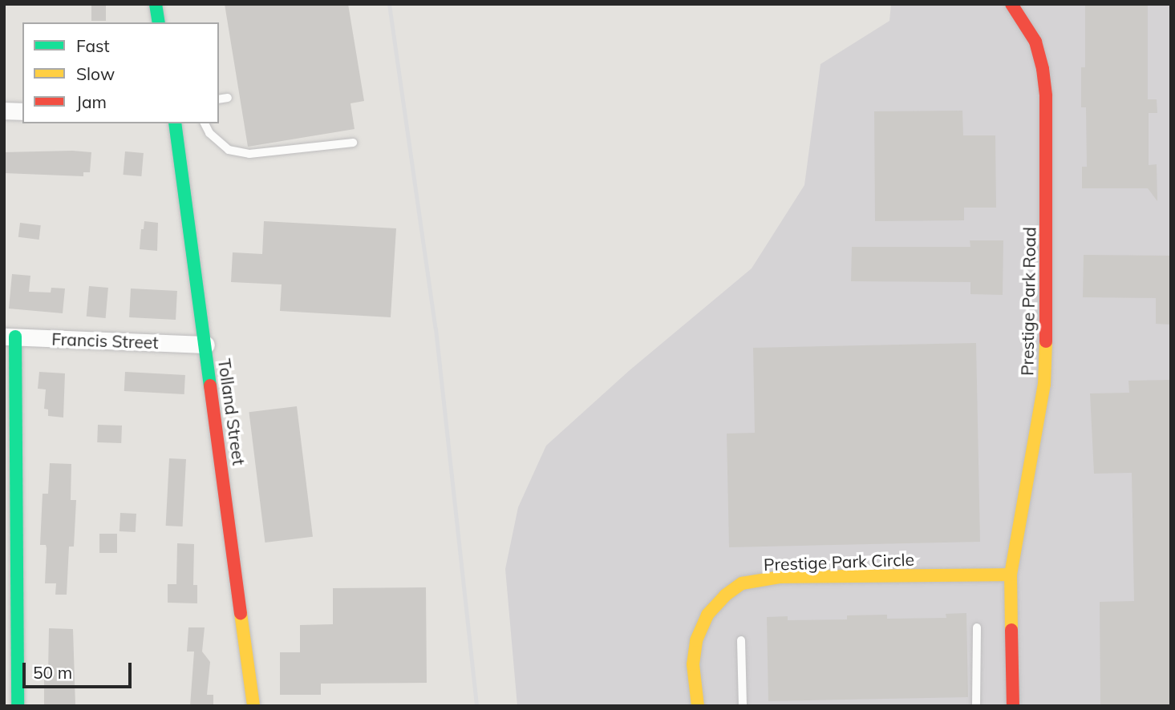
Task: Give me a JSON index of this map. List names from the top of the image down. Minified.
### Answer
{"streets":{"street":["Prestige Park Road","Francis Street","Tolland Street","Prestige Park Circle"]},"crossings":[["Prestige Park Road","Prestige Park Circle"],["Francis Street","Tolland Street"]],"legend":["Fast","Slow","Jam"],"scale_bar":"50 m"}
